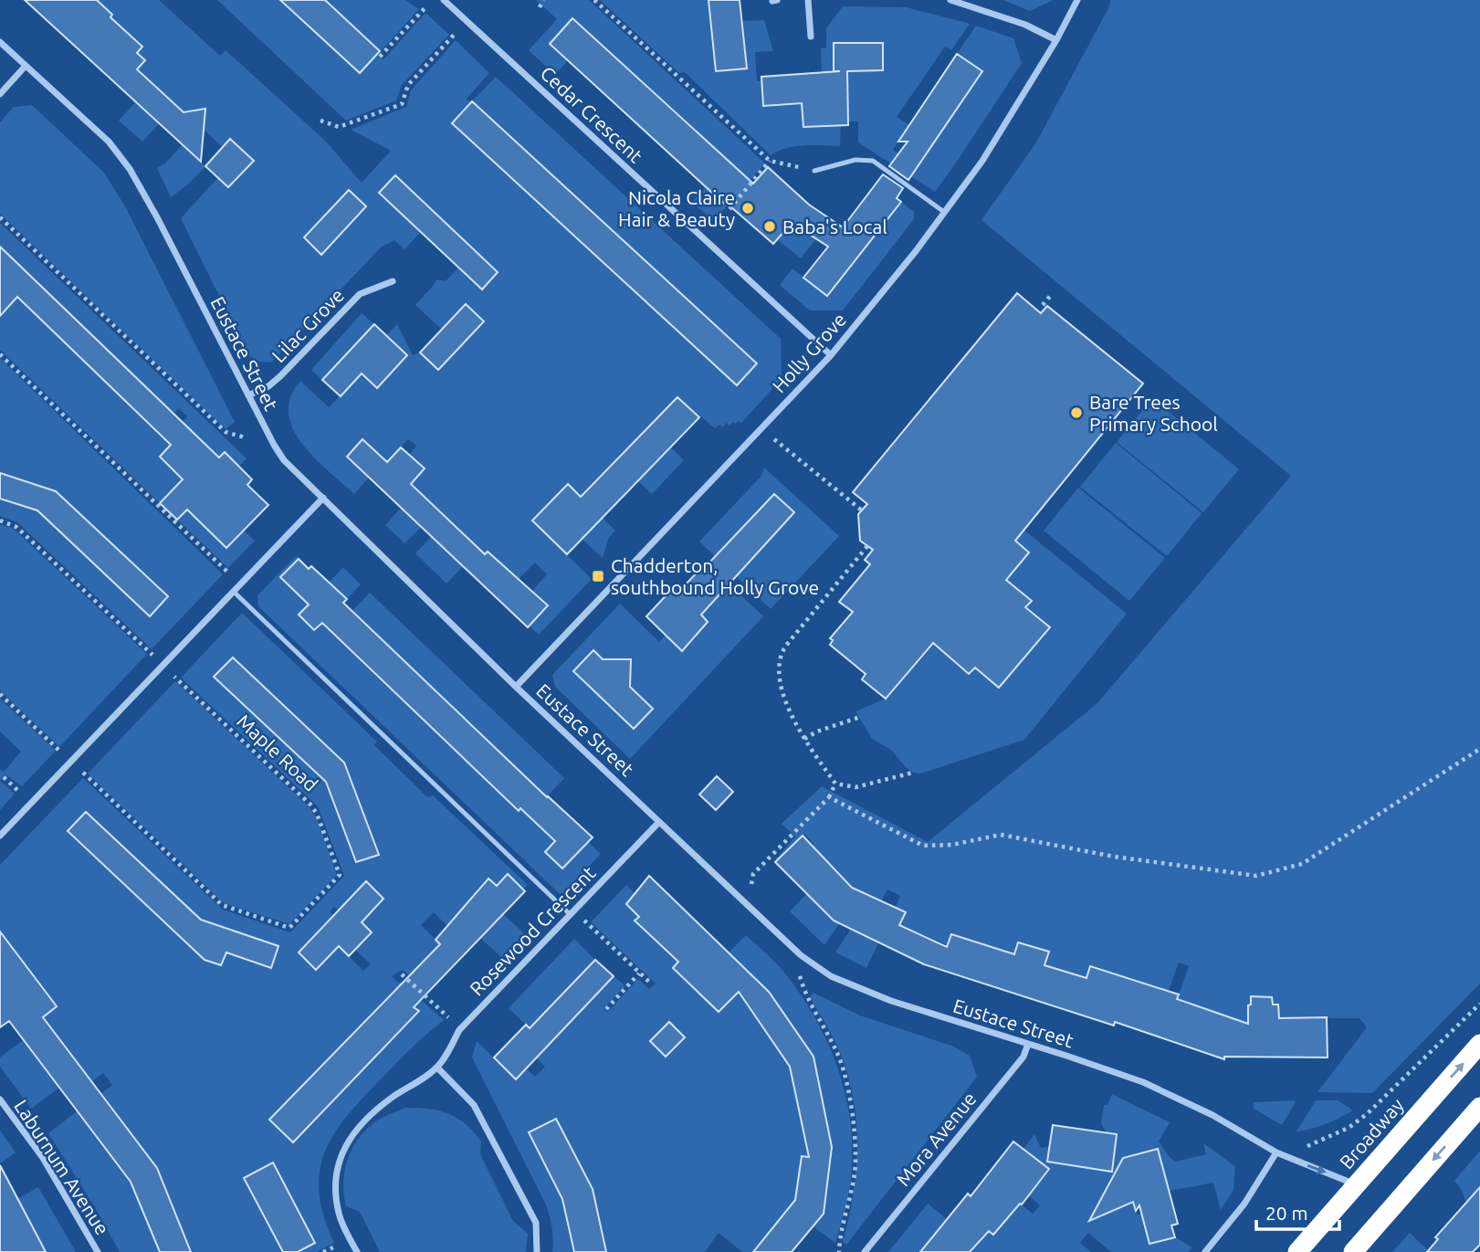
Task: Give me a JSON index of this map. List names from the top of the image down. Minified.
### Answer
{"streets":{"highway":["Broadway"],"street":["Cedar Crescent","Lilac Grove","Holly Grove","Eustace Street","Rosewood Crescent","Mora Avenue","Laburnum Avenue"],"path":["Maple Road"]},"crossings":[["Cedar Crescent","Holly Grove"],["Lilac Grove","Eustace Street"],["Holly Grove","Eustace Street"],["Eustace Street","Rosewood Crescent"],["Eustace Street","Broadway"],["Eustace Street","Mora Avenue"]],"places":{"other":["Nicola Claire Hair & Beauty","Baba's Local","Bare Trees Primary School"],"transit":["Chadderton, southbound Holly Grove"]},"scale_bar":"20 m"}
